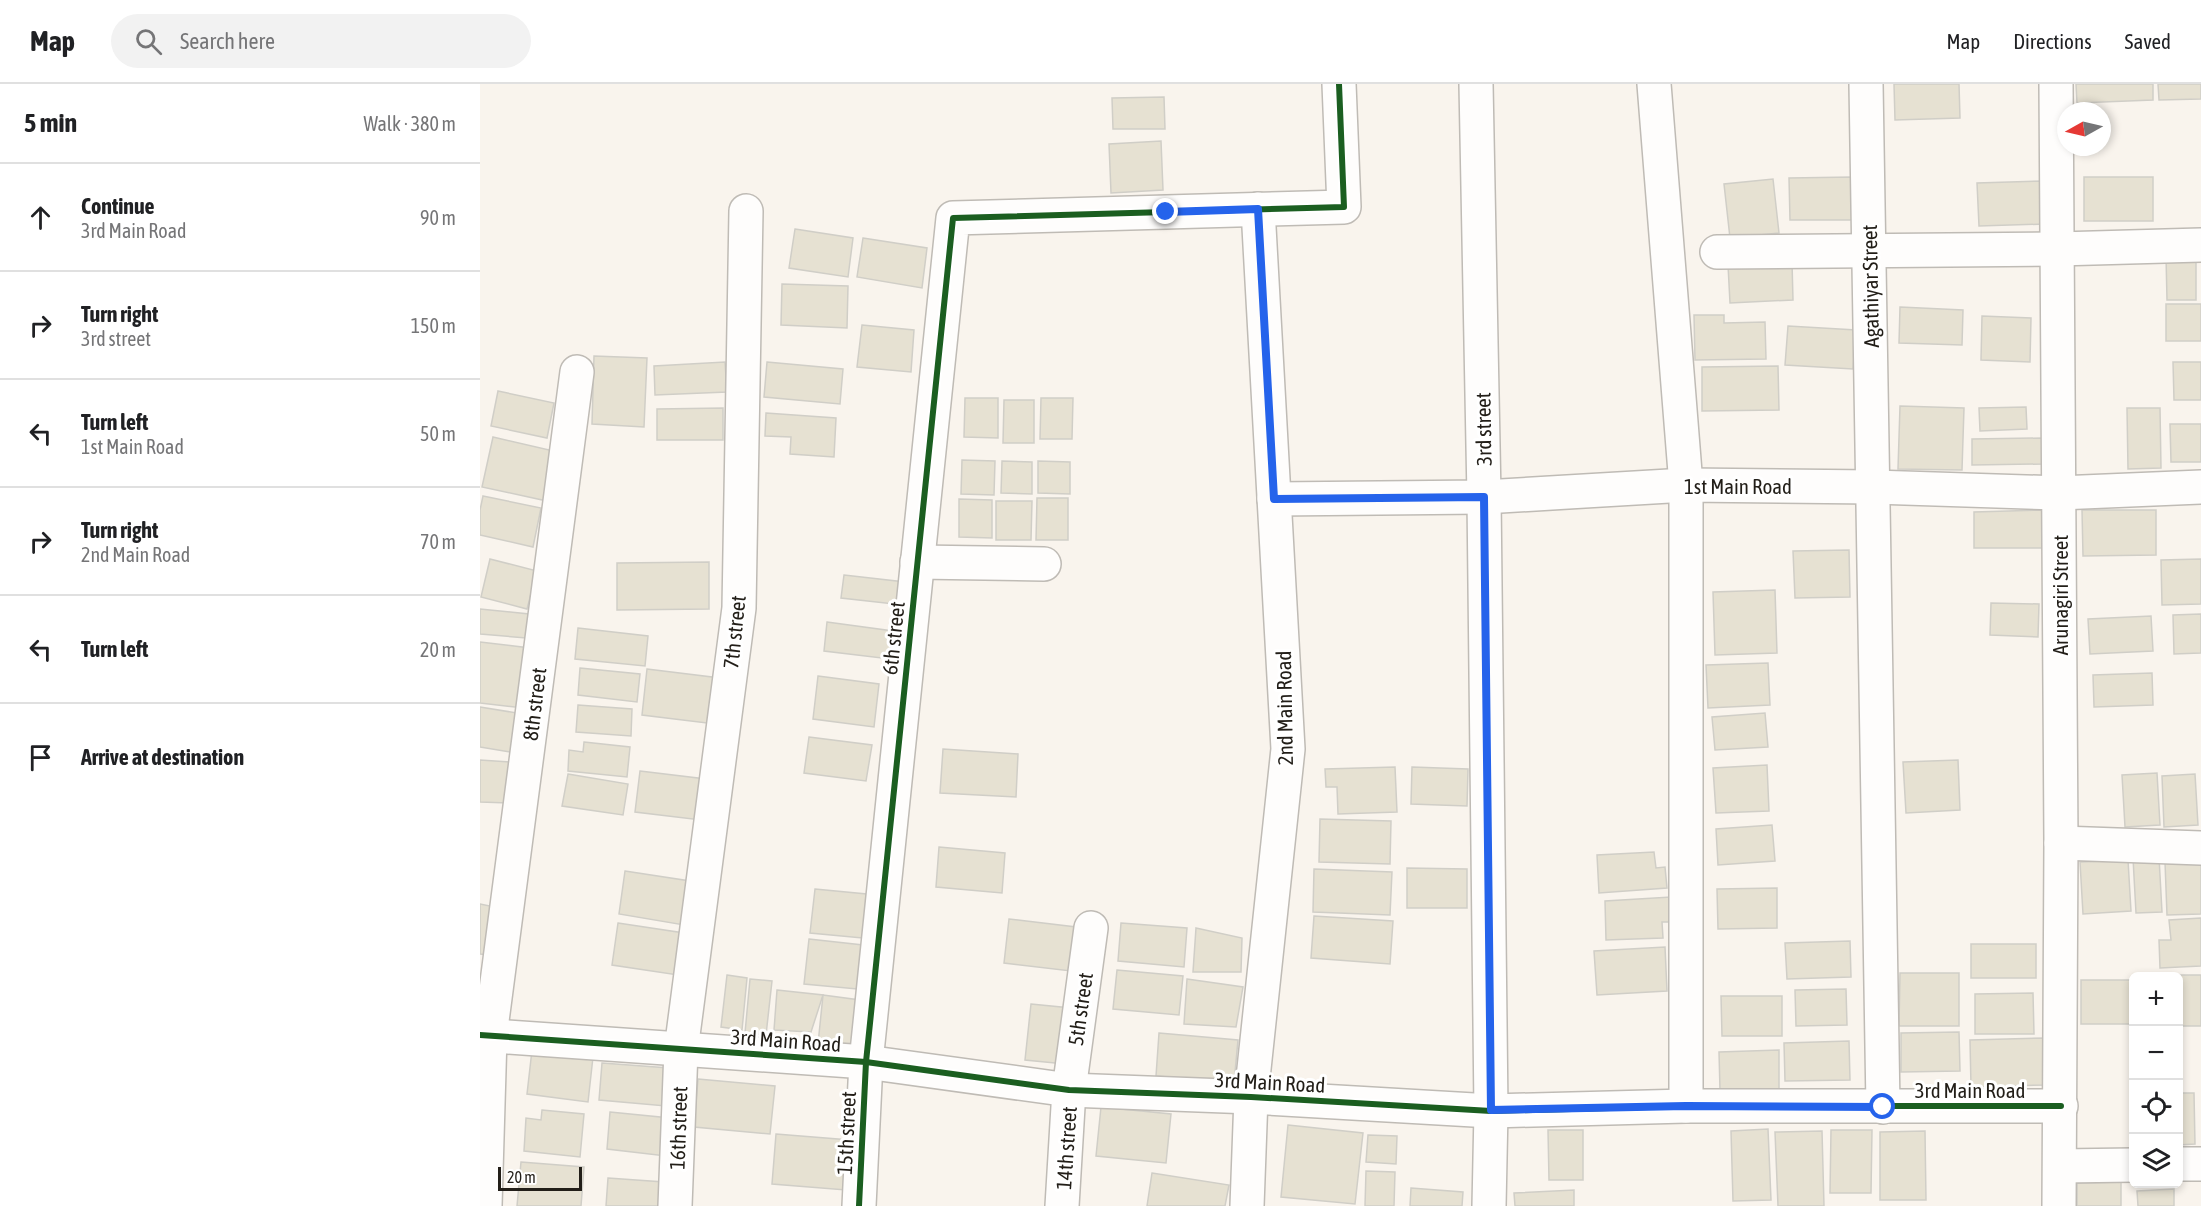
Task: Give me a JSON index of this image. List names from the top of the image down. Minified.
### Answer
{"streets":{"street":["Agathiyar Street","3rd street","1st Main Road","Arunagiri Street","7th street","6th street","8th street","2nd Main Road","5th street","3rd Main Road","16th street","15th street","14th street"]},"crossings":[["Agathiyar Street","1st Main Road"],["Agathiyar Street","3rd Main Road"],["3rd street","1st Main Road"],["3rd street","3rd Main Road"],["1st Main Road","Arunagiri Street"],["1st Main Road","2nd Main Road"],["Arunagiri Street","3rd Main Road"],["7th street","3rd Main Road"],["7th street","16th street"],["6th street","2nd Main Road"],["6th street","3rd Main Road"],["6th street","15th street"],["8th street","3rd Main Road"],["2nd Main Road","3rd Main Road"],["5th street","3rd Main Road"],["5th street","14th street"],["3rd Main Road","16th street"],["3rd Main Road","15th street"],["3rd Main Road","14th street"]],"scale_bar":"20 m","north":"left","page":{"header":"Map","search":"Search here","nav":["Map","Directions","Saved"],"heading":["5 min","Walk · 380 m"],"list":[["Continue","3rd Main Road","90 m"],["Turn right","3rd street","150 m"],["Turn left","1st Main Road","50 m"],["Turn right","2nd Main Road","70 m"],["Turn left","20 m"],"Arrive at destination"],"map_buttons":["+","−"],"scale":"20 m"}}
